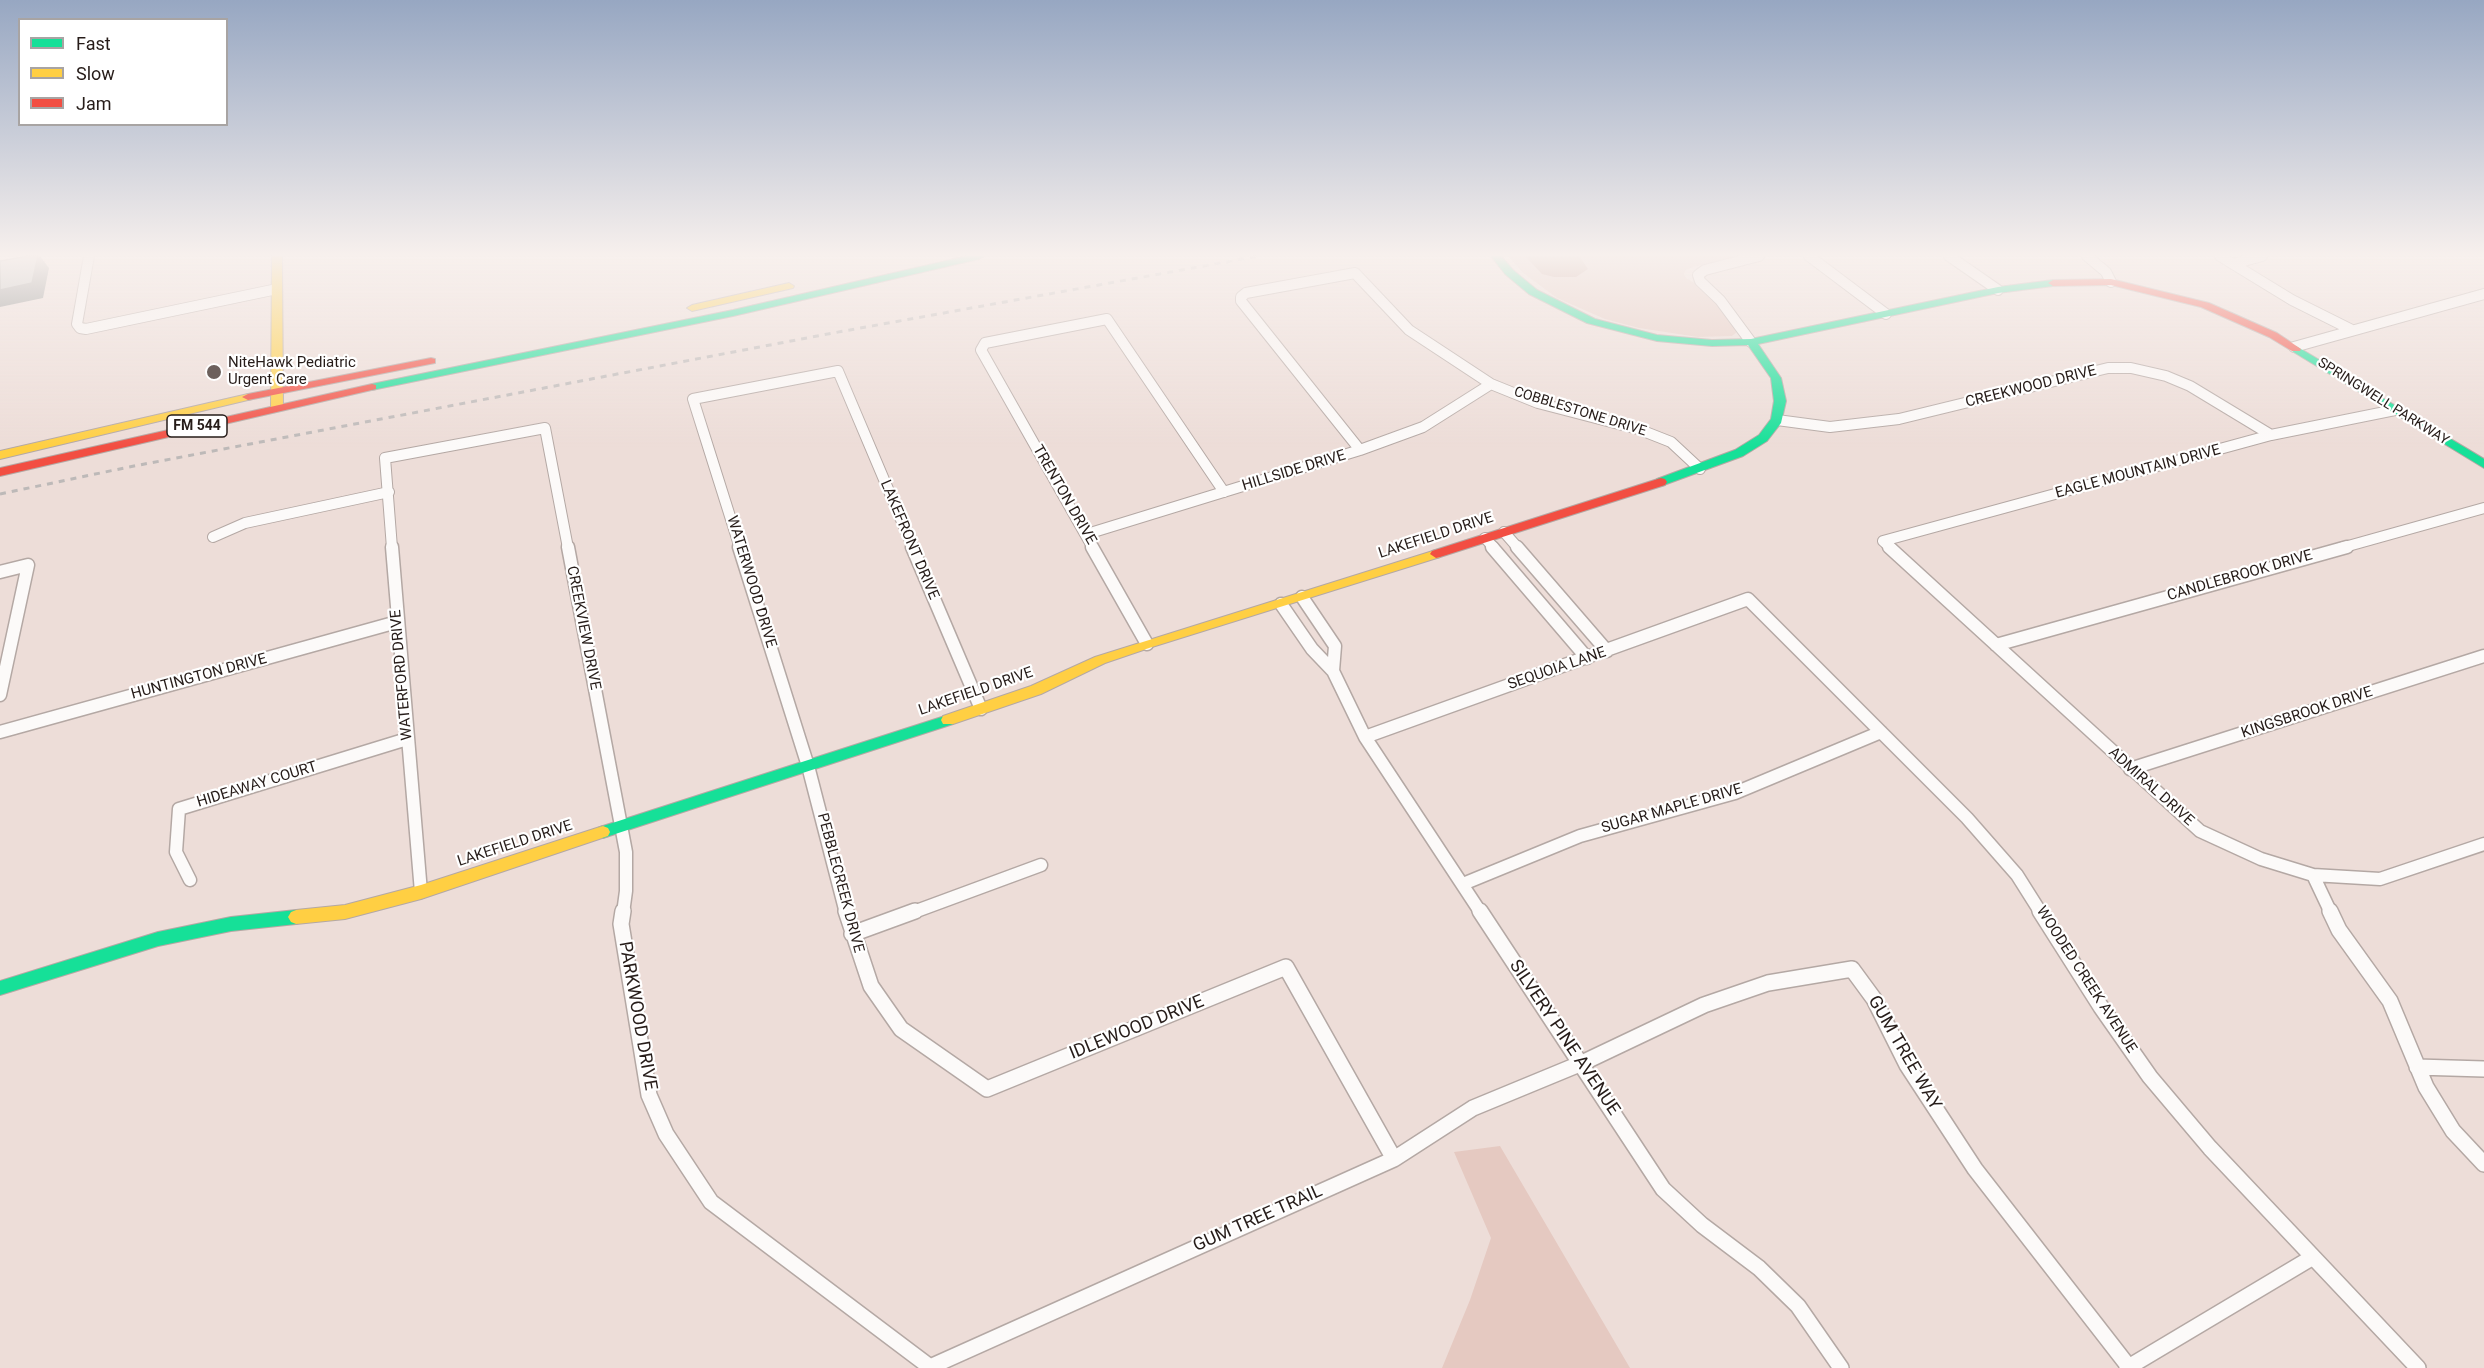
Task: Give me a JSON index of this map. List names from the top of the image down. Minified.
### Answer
{"streets":{"street":["CREEKWOOD DRIVE","SPRINGWELL PARKWAY","COBBLESTONE DRIVE","FM 544","HILLSIDE DRIVE","EAGLE MOUNTAIN DRIVE","TRENTON DRIVE","LAKEFIELD DRIVE","LAKEFRONT DRIVE","CANDLEBROOK DRIVE","WATERWOOD DRIVE","CREEKVIEW DRIVE","SEQUOIA LANE","WATERFORD DRIVE","HUNTINGTON DRIVE","KINGSBROOK DRIVE","HIDEAWAY COURT","ADMIRAL DRIVE","SUGAR MAPLE DRIVE","PEBBLECREEK DRIVE","WOODED CREEK AVENUE","PARKWOOD DRIVE","IDLEWOOD DRIVE","SILVERY PINE AVENUE","GUM TREE WAY","GUM TREE TRAIL"]},"crossings":[["CREEKWOOD DRIVE","EAGLE MOUNTAIN DRIVE"],["CREEKWOOD DRIVE","LAKEFIELD DRIVE"],["SPRINGWELL PARKWAY","EAGLE MOUNTAIN DRIVE"],["COBBLESTONE DRIVE","HILLSIDE DRIVE"],["COBBLESTONE DRIVE","LAKEFIELD DRIVE"],["HILLSIDE DRIVE","TRENTON DRIVE"],["EAGLE MOUNTAIN DRIVE","ADMIRAL DRIVE"],["TRENTON DRIVE","LAKEFIELD DRIVE"],["LAKEFIELD DRIVE","LAKEFRONT DRIVE"],["LAKEFIELD DRIVE","WATERWOOD DRIVE"],["LAKEFIELD DRIVE","CREEKVIEW DRIVE"],["LAKEFIELD DRIVE","WATERFORD DRIVE"],["LAKEFIELD DRIVE","PEBBLECREEK DRIVE"],["LAKEFIELD DRIVE","PARKWOOD DRIVE"],["LAKEFIELD DRIVE","SILVERY PINE AVENUE"],["LAKEFRONT DRIVE","WATERWOOD DRIVE"],["CANDLEBROOK DRIVE","ADMIRAL DRIVE"],["WATERWOOD DRIVE","PEBBLECREEK DRIVE"],["CREEKVIEW DRIVE","WATERFORD DRIVE"],["CREEKVIEW DRIVE","PARKWOOD DRIVE"],["SEQUOIA LANE","WOODED CREEK AVENUE"],["SEQUOIA LANE","SILVERY PINE AVENUE"],["WATERFORD DRIVE","HUNTINGTON DRIVE"],["WATERFORD DRIVE","HIDEAWAY COURT"],["KINGSBROOK DRIVE","ADMIRAL DRIVE"],["SUGAR MAPLE DRIVE","WOODED CREEK AVENUE"],["SUGAR MAPLE DRIVE","SILVERY PINE AVENUE"],["PEBBLECREEK DRIVE","IDLEWOOD DRIVE"],["PARKWOOD DRIVE","GUM TREE TRAIL"],["IDLEWOOD DRIVE","GUM TREE TRAIL"],["SILVERY PINE AVENUE","GUM TREE WAY"],["SILVERY PINE AVENUE","GUM TREE TRAIL"],["GUM TREE WAY","GUM TREE TRAIL"]],"places":["NiteHawk Pediatric Urgent Care"],"legend":["Fast","Slow","Jam"]}
